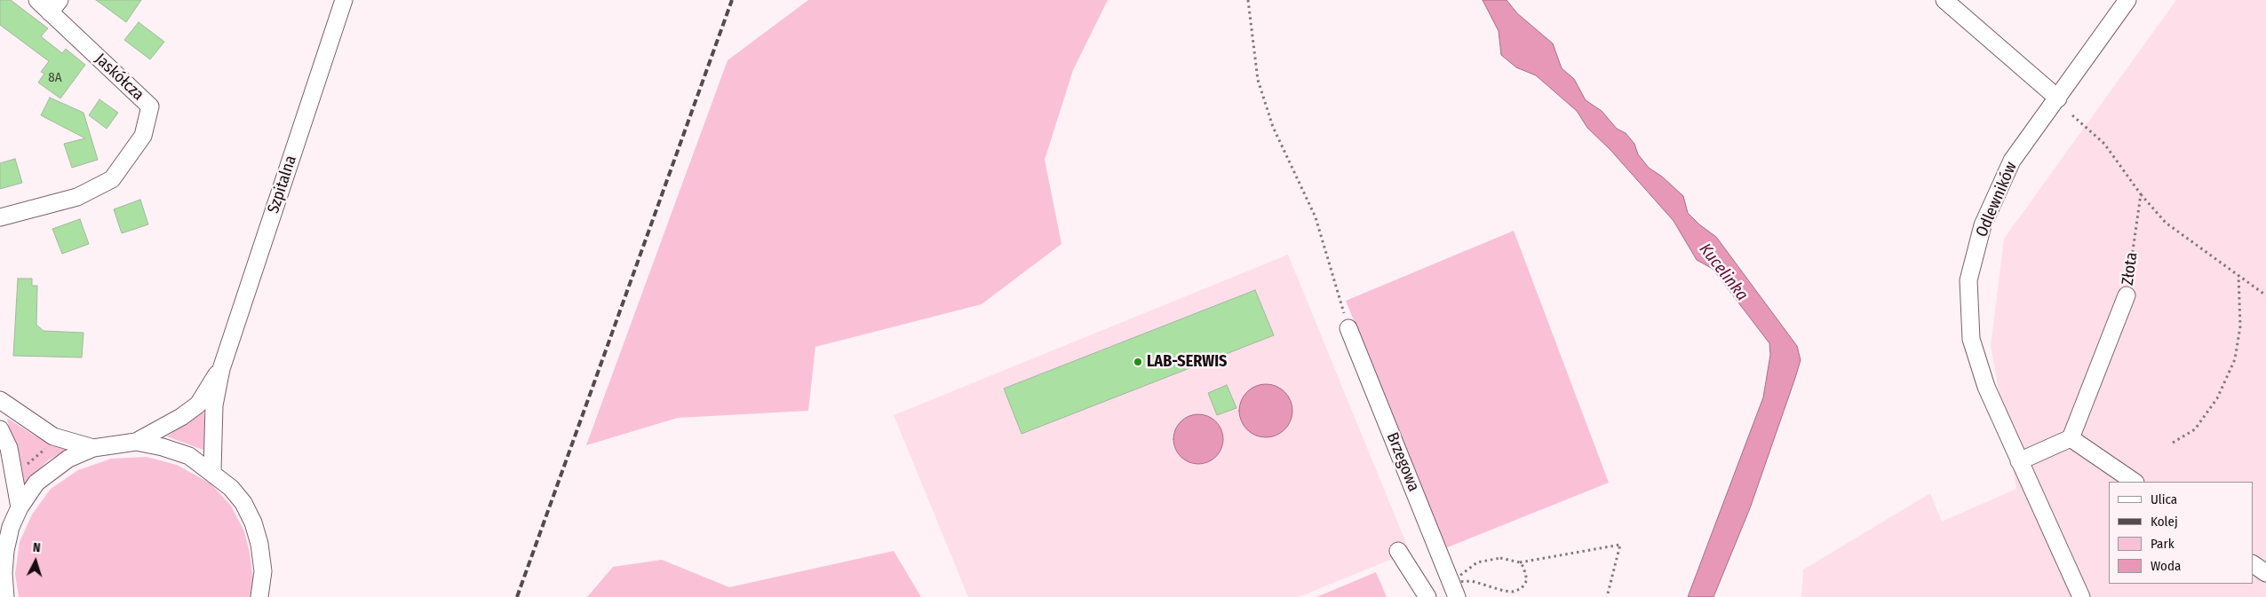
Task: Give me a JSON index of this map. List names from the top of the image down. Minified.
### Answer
{"streets":{"street":["Jaskółcza","Szpitalna","Odlewników","Złota","Brzegowa"]},"water":["Kucelinka"],"places":["LAB-SERWIS"],"house_numbers":["8A"],"legend":["Ulica","Kolej","Park","Woda"],"north":"top"}
